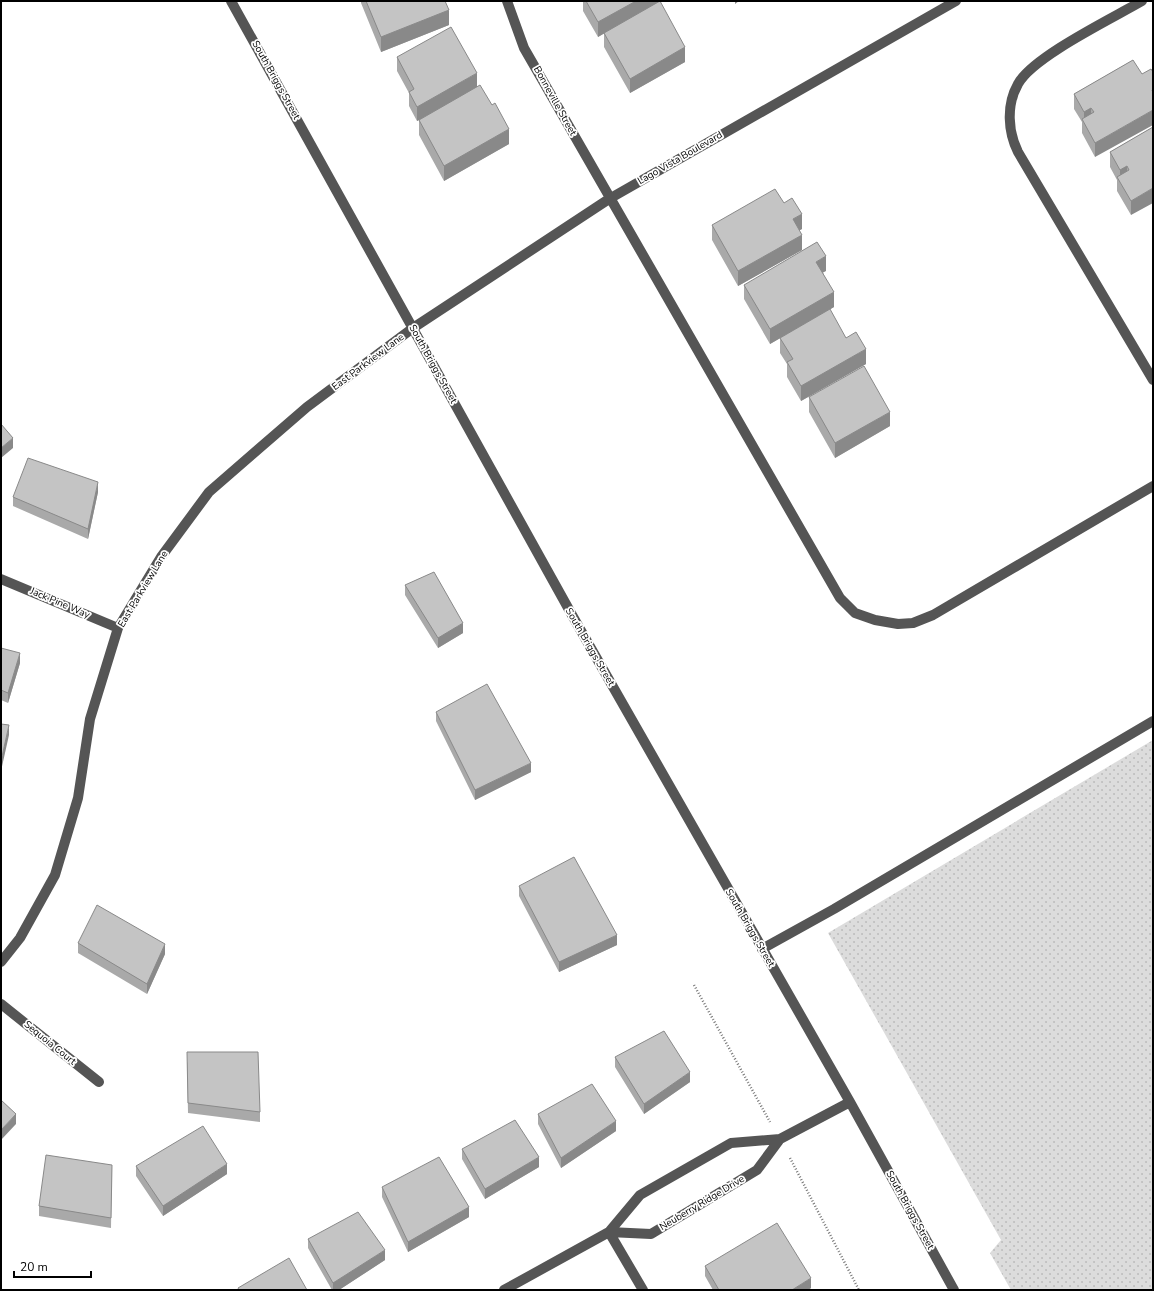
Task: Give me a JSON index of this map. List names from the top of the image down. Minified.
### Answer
{"streets":{"street":["South Briggs Street","Bonneville Street","Lago Vista Boulevard","East Parkview Lane","Jack Pine Way","Sequoia Court","Neuberry Ridge Drive"]},"crossings":[["South Briggs Street","Lago Vista Boulevard"],["South Briggs Street","East Parkview Lane"],["South Briggs Street","Neuberry Ridge Drive"],["Bonneville Street","Lago Vista Boulevard"],["Lago Vista Boulevard","East Parkview Lane"],["East Parkview Lane","Jack Pine Way"]],"scale_bar":"20 m"}
